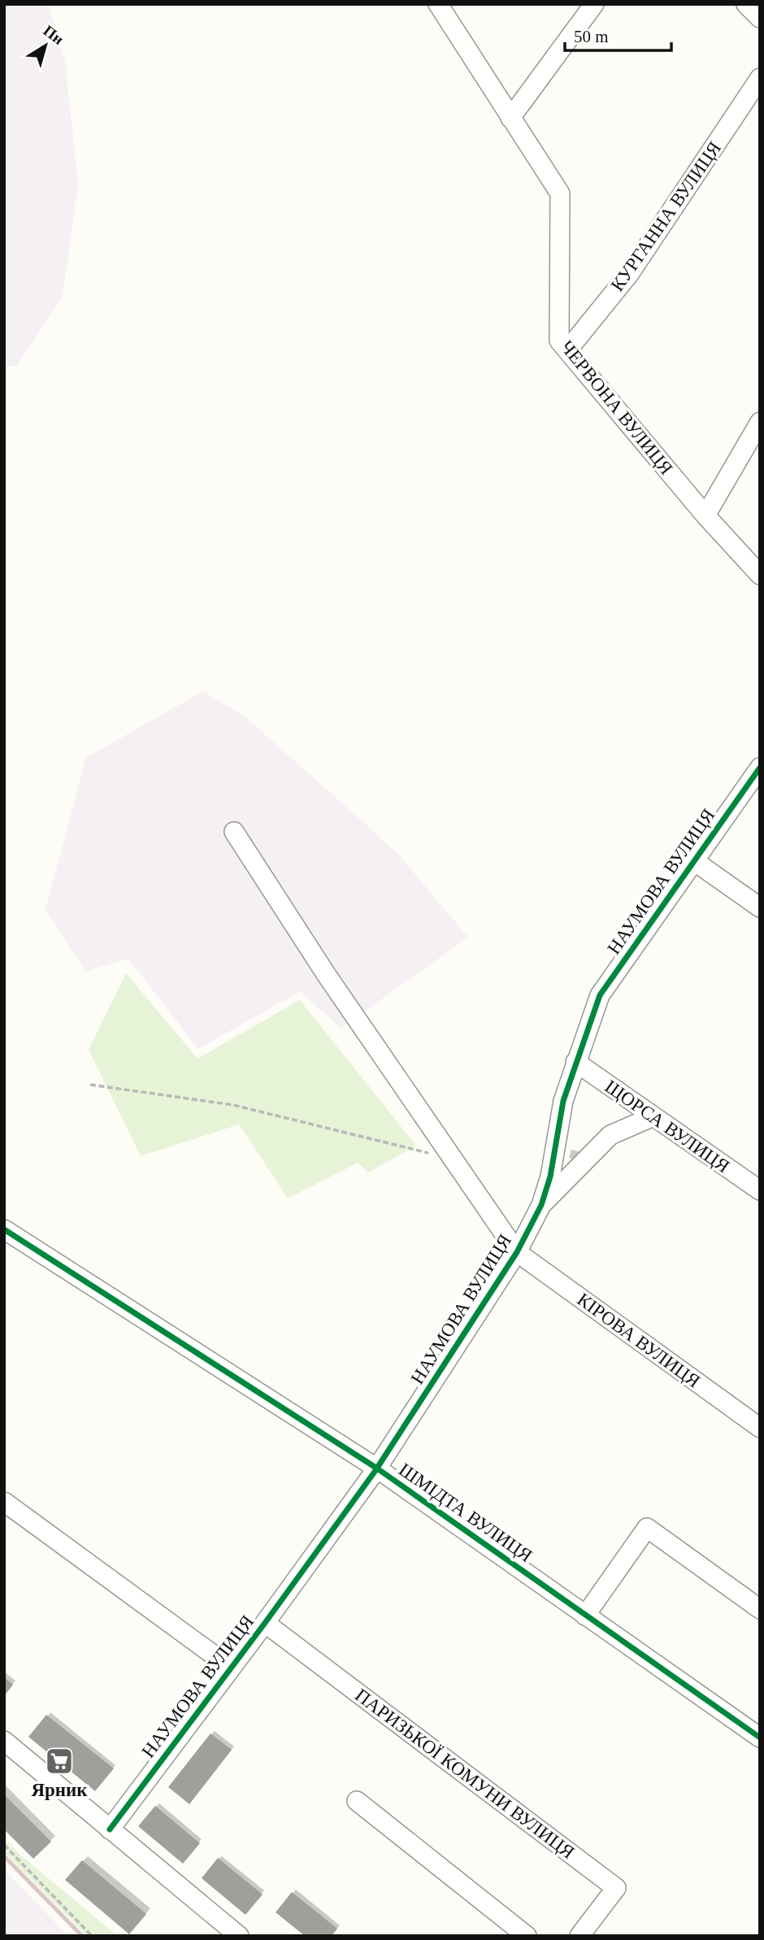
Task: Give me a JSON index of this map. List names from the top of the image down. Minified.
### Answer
{"streets":{"street":["КУРГАННА ВУЛИЦЯ","ЧЕРВОНА ВУЛИЦЯ","НАУМОВА ВУЛИЦЯ","ЩОРСА ВУЛИЦЯ","КІРОВА ВУЛИЦЯ","ШМІДТА ВУЛИЦЯ","ПАРИЗЬКОЇ КОМУНИ ВУЛИЦЯ"]},"crossings":[["КУРГАННА ВУЛИЦЯ","ЧЕРВОНА ВУЛИЦЯ"],["НАУМОВА ВУЛИЦЯ","ЩОРСА ВУЛИЦЯ"],["НАУМОВА ВУЛИЦЯ","КІРОВА ВУЛИЦЯ"],["НАУМОВА ВУЛИЦЯ","ШМІДТА ВУЛИЦЯ"],["НАУМОВА ВУЛИЦЯ","ПАРИЗЬКОЇ КОМУНИ ВУЛИЦЯ"]],"places":{"supermarket":["Ярник"]},"scale_bar":"50 m","north":"top right"}
